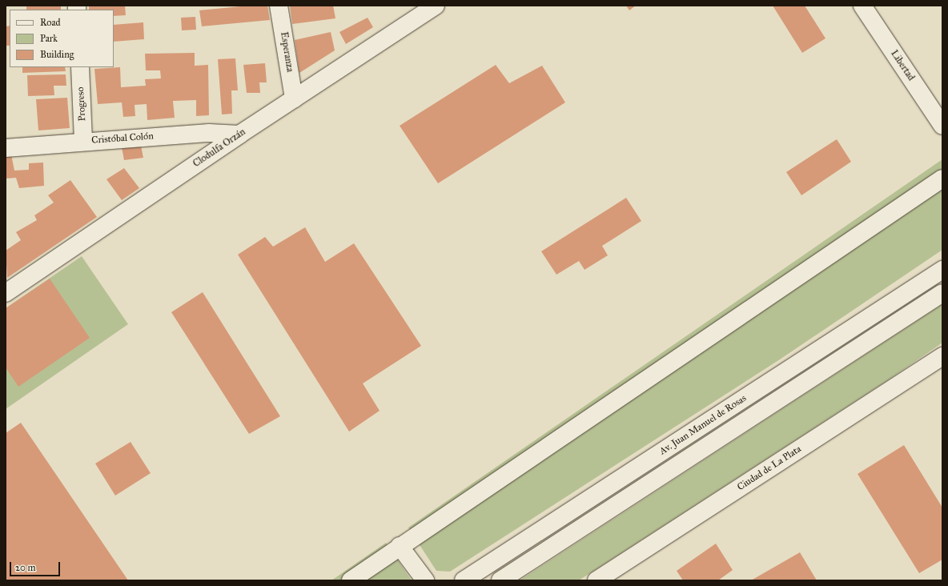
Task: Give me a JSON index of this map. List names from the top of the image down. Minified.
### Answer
{"streets":{"street":["Esperanza","Libertad","Progreso","Cristóbal Colón","Clodulfa Orzán","Av. Juan Manuel de Rosas","Ciudad de La Plata"]},"crossings":[["Esperanza","Clodulfa Orzán"],["Progreso","Cristóbal Colón"],["Cristóbal Colón","Clodulfa Orzán"]],"legend":["Road","Park","Building"],"scale_bar":"20 m"}
